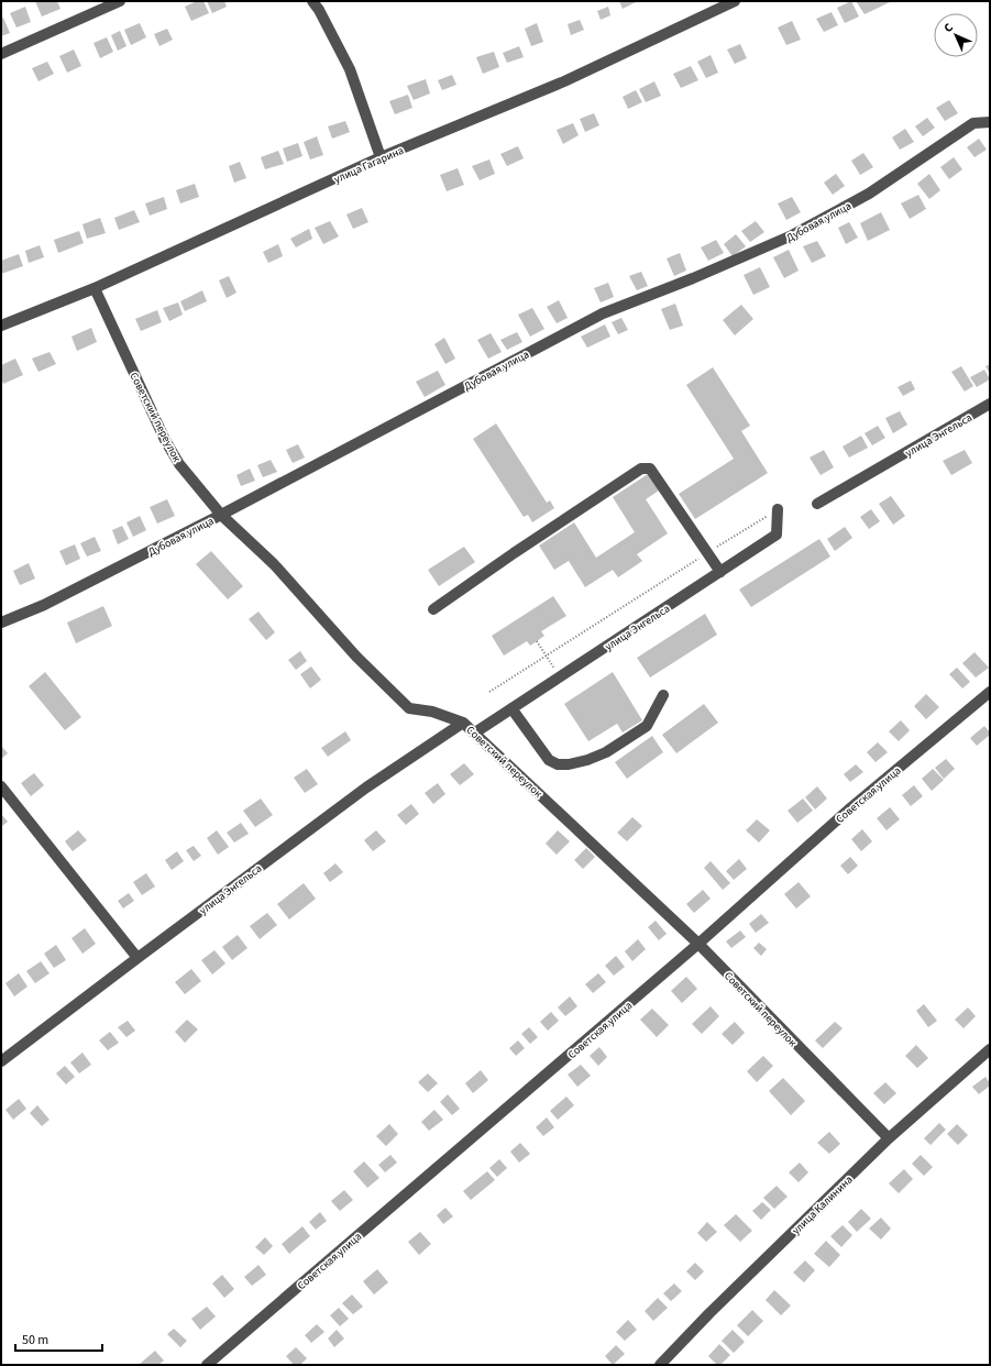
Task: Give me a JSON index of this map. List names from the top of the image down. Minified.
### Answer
{"streets":{"street":["улица Гагарина","Дубовая улица","Советский переулок","улица Энгельса","Советская улица","улица Калинина"]},"crossings":[["улица Гагарина","Советский переулок"],["Дубовая улица","Советский переулок"],["Советский переулок","улица Энгельса"],["Советский переулок","Советская улица"],["Советский переулок","улица Калинина"]],"scale_bar":"50 m","north":"top left"}
